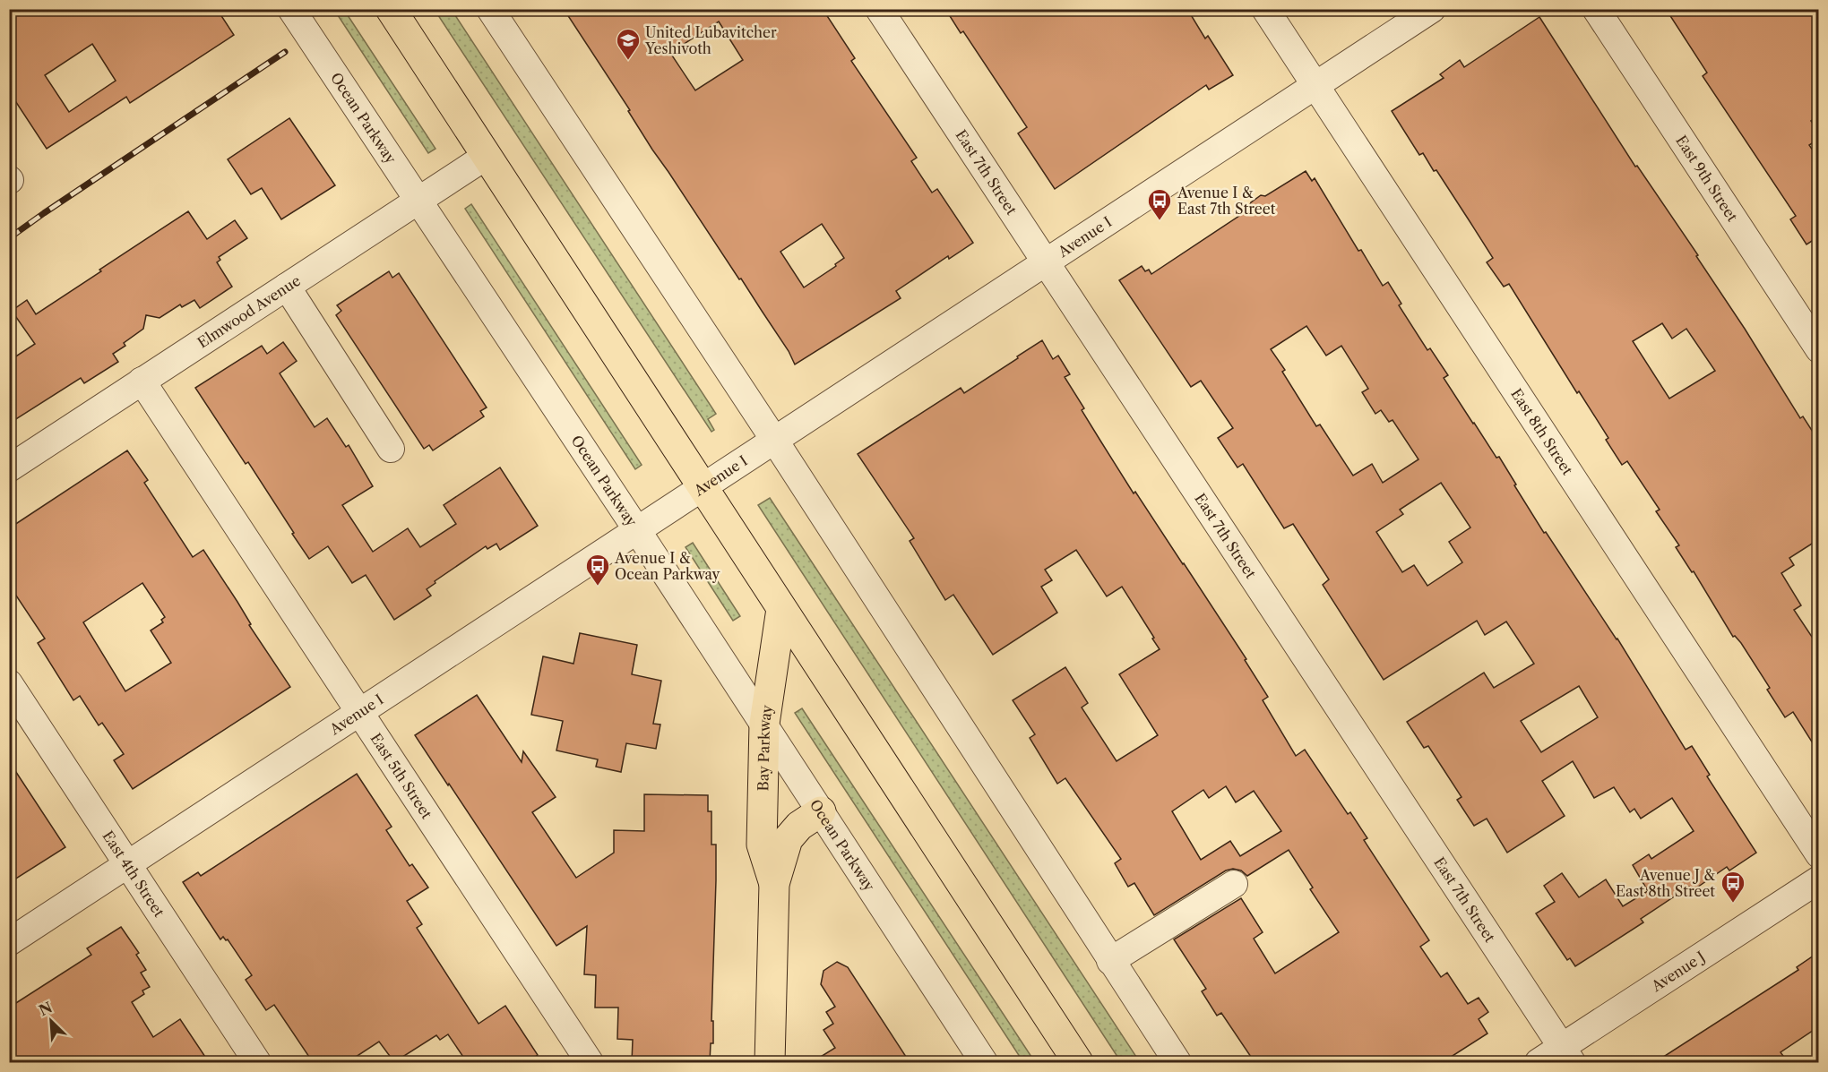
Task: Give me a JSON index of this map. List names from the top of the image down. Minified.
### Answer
{"streets":{"main road":["Bay Parkway"],"street":["Ocean Parkway","East 7th Street","East 9th Street","Avenue I","Elmwood Avenue","East 8th Street","East 5th Street","East 4th Street","Avenue J"]},"crossings":[["Ocean Parkway","Avenue I"],["Ocean Parkway","Elmwood Avenue"],["Ocean Parkway","Bay Parkway"],["East 7th Street","Avenue I"],["East 7th Street","Avenue J"],["Avenue I","East 8th Street"],["Avenue I","East 5th Street"],["Avenue I","East 4th Street"],["Elmwood Avenue","East 5th Street"]],"places":{"school or university":["United Lubavitcher Yeshivoth"],"bus stop":["Avenue I & East 7th Street","Avenue I & Ocean Parkway","Avenue J & East 8th Street"]},"north":"top left"}
